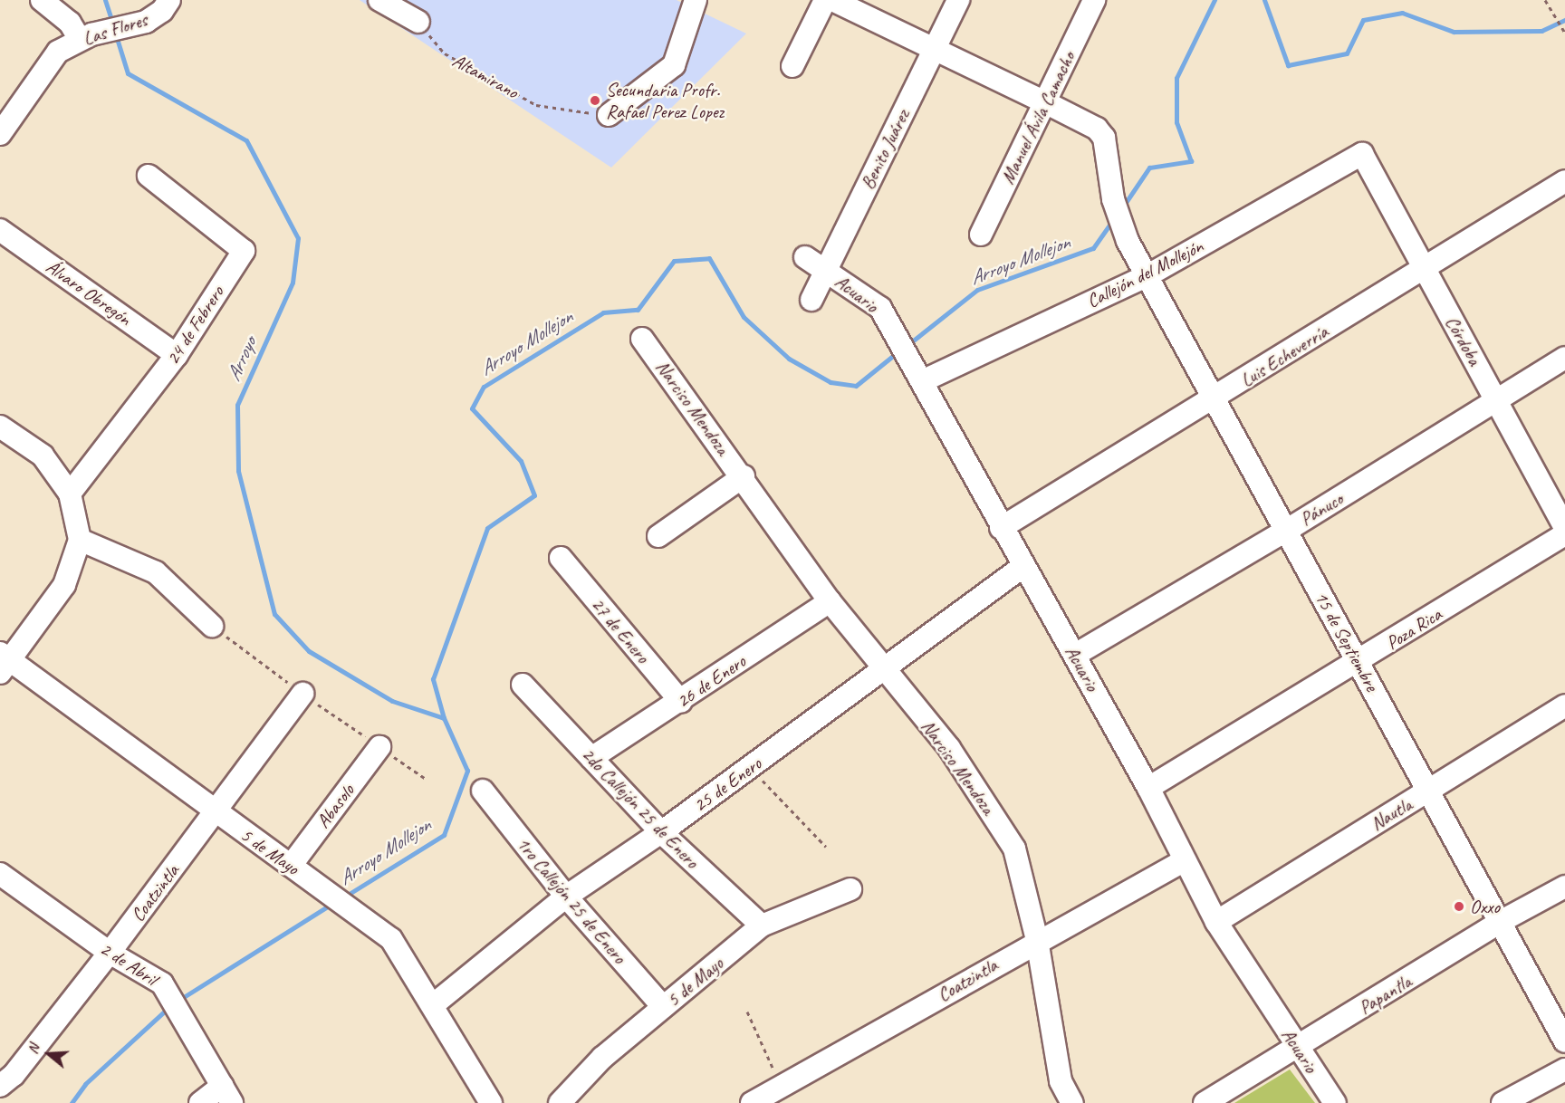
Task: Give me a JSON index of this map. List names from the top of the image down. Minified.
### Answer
{"streets":{"street":["Las Flores","Manuel Ávila Camacho","Benito Juárez","Callejón del Mollejón","Álvaro Obregón","Acuario","24 de Febrero","Córdoba","Luis Echeverría","Narciso Mendoza","Pánuco","Poza Rica","27 de Enero","15 de Septiembre","26 de Enero","25 de Enero","Abasolo","2do Callejón 25 de Enero","Nautla","5 de Mayo","Coatzintla","1ro Callejón 25 de Enero","2 de Abril","Papantla"],"path":["Altamirano"]},"crossings":[["Manuel Ávila Camacho","15 de Septiembre"],["Benito Juárez","Acuario"],["Callejón del Mollejón","Acuario"],["Callejón del Mollejón","Córdoba"],["Callejón del Mollejón","15 de Septiembre"],["Álvaro Obregón","24 de Febrero"],["Acuario","Luis Echeverría"],["Acuario","Pánuco"],["Acuario","Poza Rica"],["Acuario","25 de Enero"],["Acuario","Nautla"],["Acuario","Coatzintla"],["Acuario","Papantla"],["Córdoba","Luis Echeverría"],["Córdoba","Pánuco"],["Luis Echeverría","15 de Septiembre"],["Narciso Mendoza","26 de Enero"],["Narciso Mendoza","25 de Enero"],["Narciso Mendoza","Coatzintla"],["Pánuco","15 de Septiembre"],["Poza Rica","15 de Septiembre"],["27 de Enero","26 de Enero"],["15 de Septiembre","Nautla"],["15 de Septiembre","Papantla"],["26 de Enero","2do Callejón 25 de Enero"],["25 de Enero","2do Callejón 25 de Enero"],["25 de Enero","5 de Mayo"],["25 de Enero","1ro Callejón 25 de Enero"],["Abasolo","5 de Mayo"],["2do Callejón 25 de Enero","5 de Mayo"],["5 de Mayo","Coatzintla"],["5 de Mayo","1ro Callejón 25 de Enero"],["Coatzintla","2 de Abril"]],"water":["Arroyo Mollejon","Arroyo"],"places":["Secundaria Profr. Rafael Perez Lopez","Oxxo"],"north":"left"}
